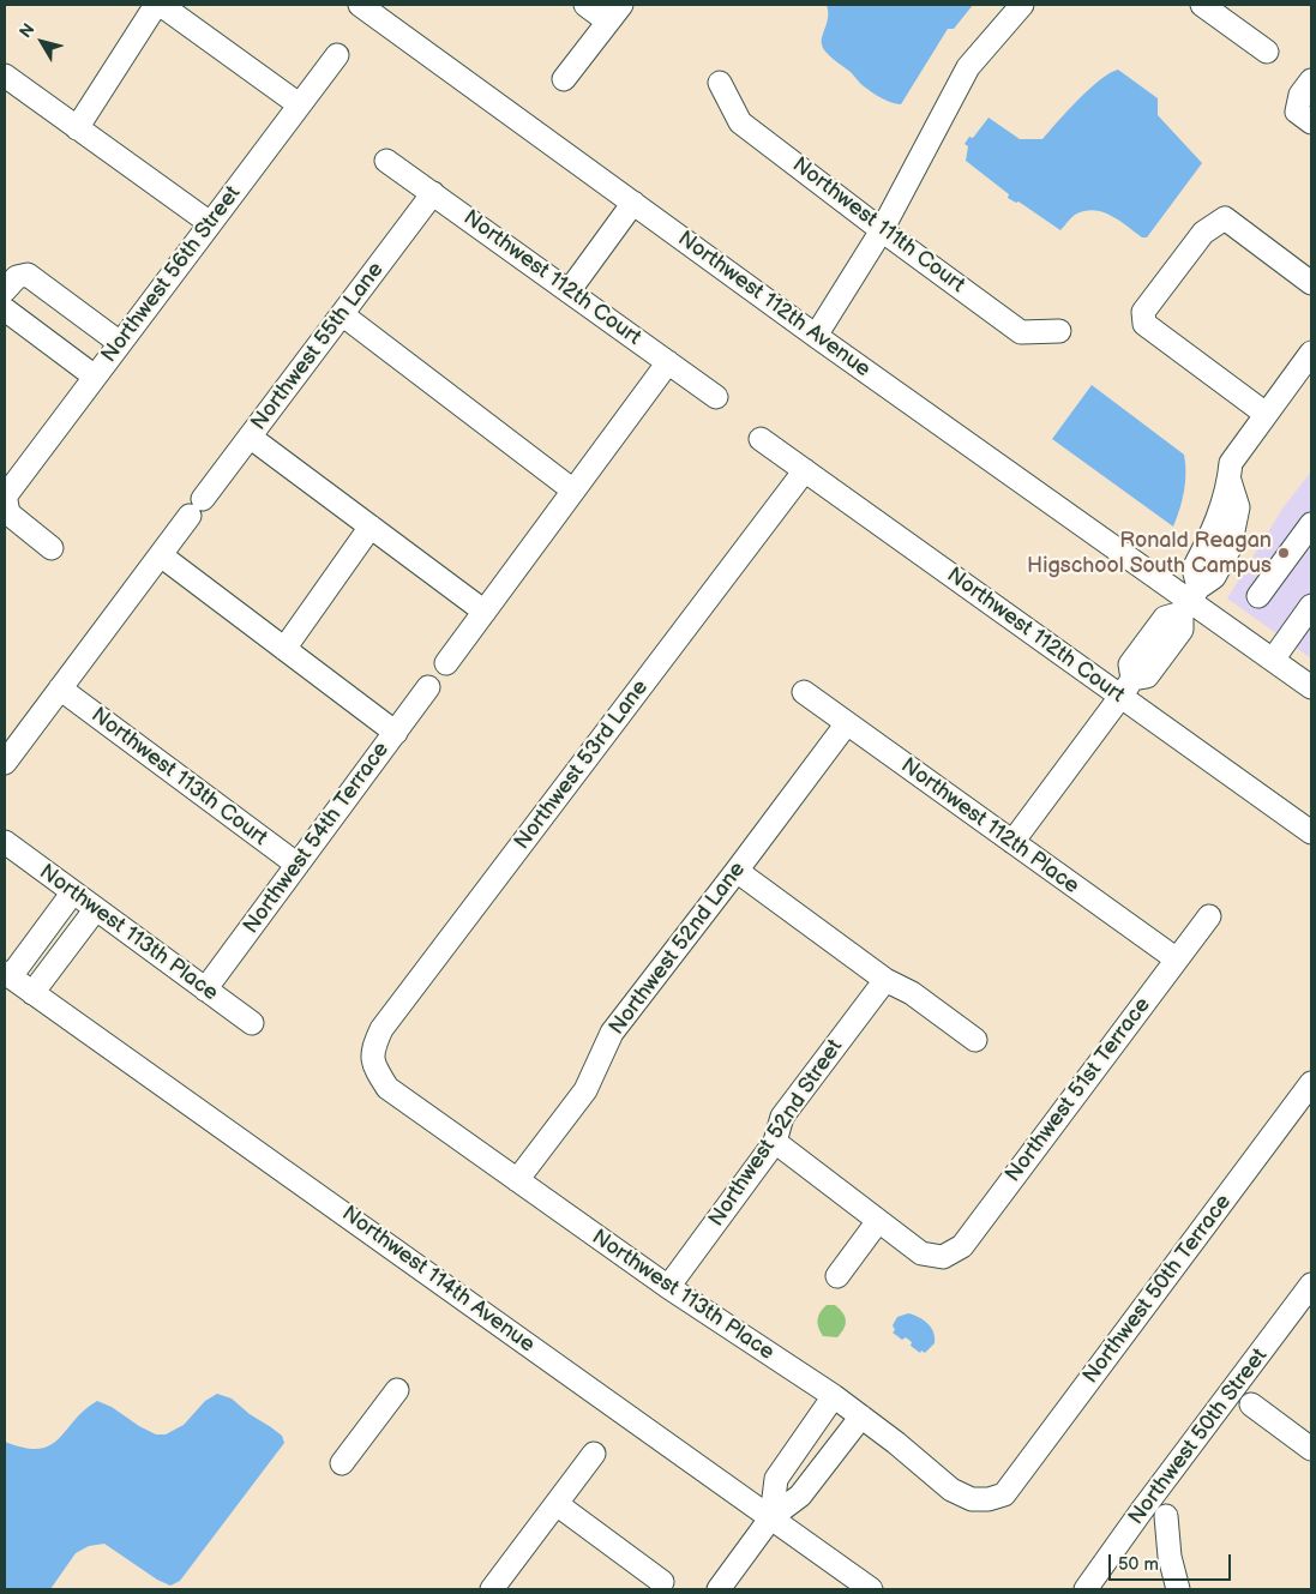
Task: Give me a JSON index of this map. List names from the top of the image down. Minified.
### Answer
{"streets":{"street":["Northwest 111th Court","Northwest 56th Street","Northwest 112th Court","Northwest 112th Avenue","Northwest 55th Lane","Northwest 53rd Lane","Northwest 113th Court","Northwest 112th Place","Northwest 54th Terrace","Northwest 113th Place","Northwest 52nd Lane","Northwest 51st Terrace","Northwest 52nd Street","Northwest 114th Avenue","Northwest 50th Terrace","Northwest 50th Street"]},"crossings":[["Northwest 112th Court","Northwest 55th Lane"],["Northwest 112th Court","Northwest 53rd Lane"],["Northwest 55th Lane","Northwest 113th Court"],["Northwest 53rd Lane","Northwest 113th Place"],["Northwest 113th Court","Northwest 54th Terrace"],["Northwest 112th Place","Northwest 52nd Lane"],["Northwest 112th Place","Northwest 51st Terrace"],["Northwest 54th Terrace","Northwest 113th Place"],["Northwest 113th Place","Northwest 52nd Lane"],["Northwest 113th Place","Northwest 52nd Street"],["Northwest 113th Place","Northwest 50th Terrace"]],"places":["Ronald Reagan Higschool South Campus"],"scale_bar":"50 m","north":"top left"}
